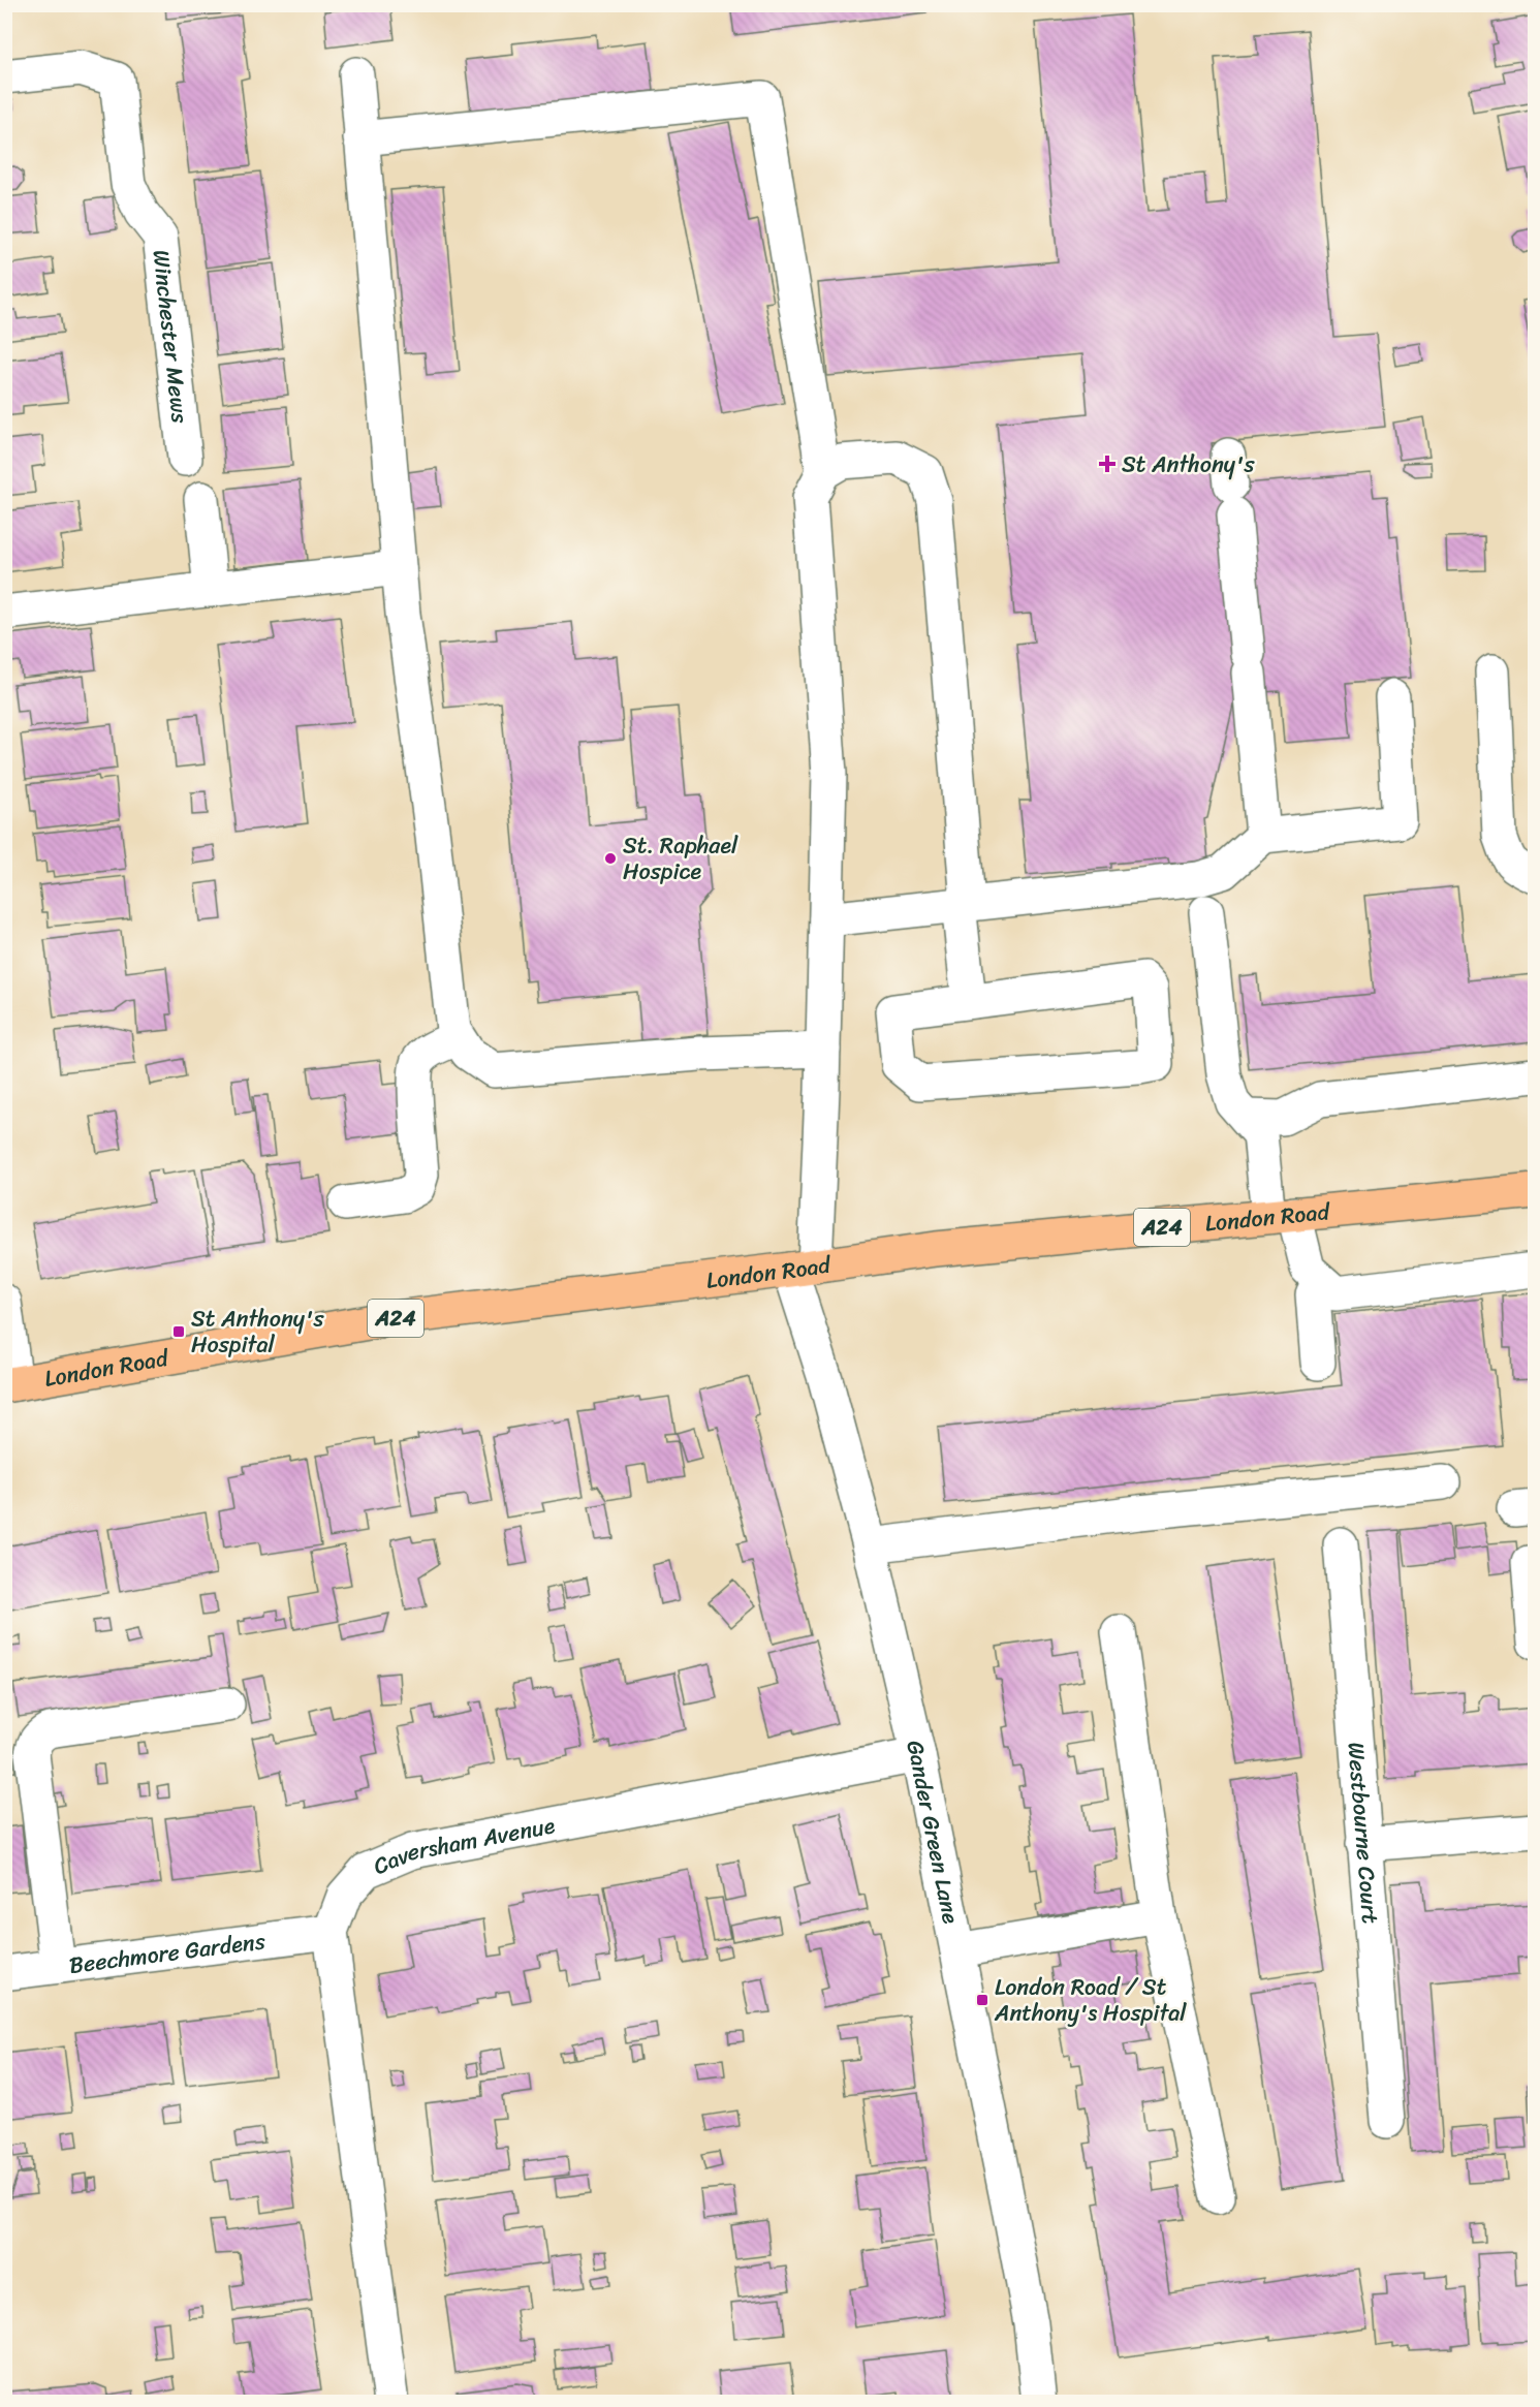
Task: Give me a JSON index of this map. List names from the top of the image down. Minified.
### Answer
{"streets":{"highway":["London Road","A24"],"street":["Winchester Mews","Gander Green Lane","Westbourne Court","Caversham Avenue","Beechmore Gardens"]},"crossings":[["London Road","Gander Green Lane"],["Gander Green Lane","Caversham Avenue"],["Caversham Avenue","Beechmore Gardens"]],"places":{"health":["St Anthony's"],"other":["St. Raphael Hospice"],"transit":["St Anthony's Hospital","London Road / St Anthony's Hospital"]}}
